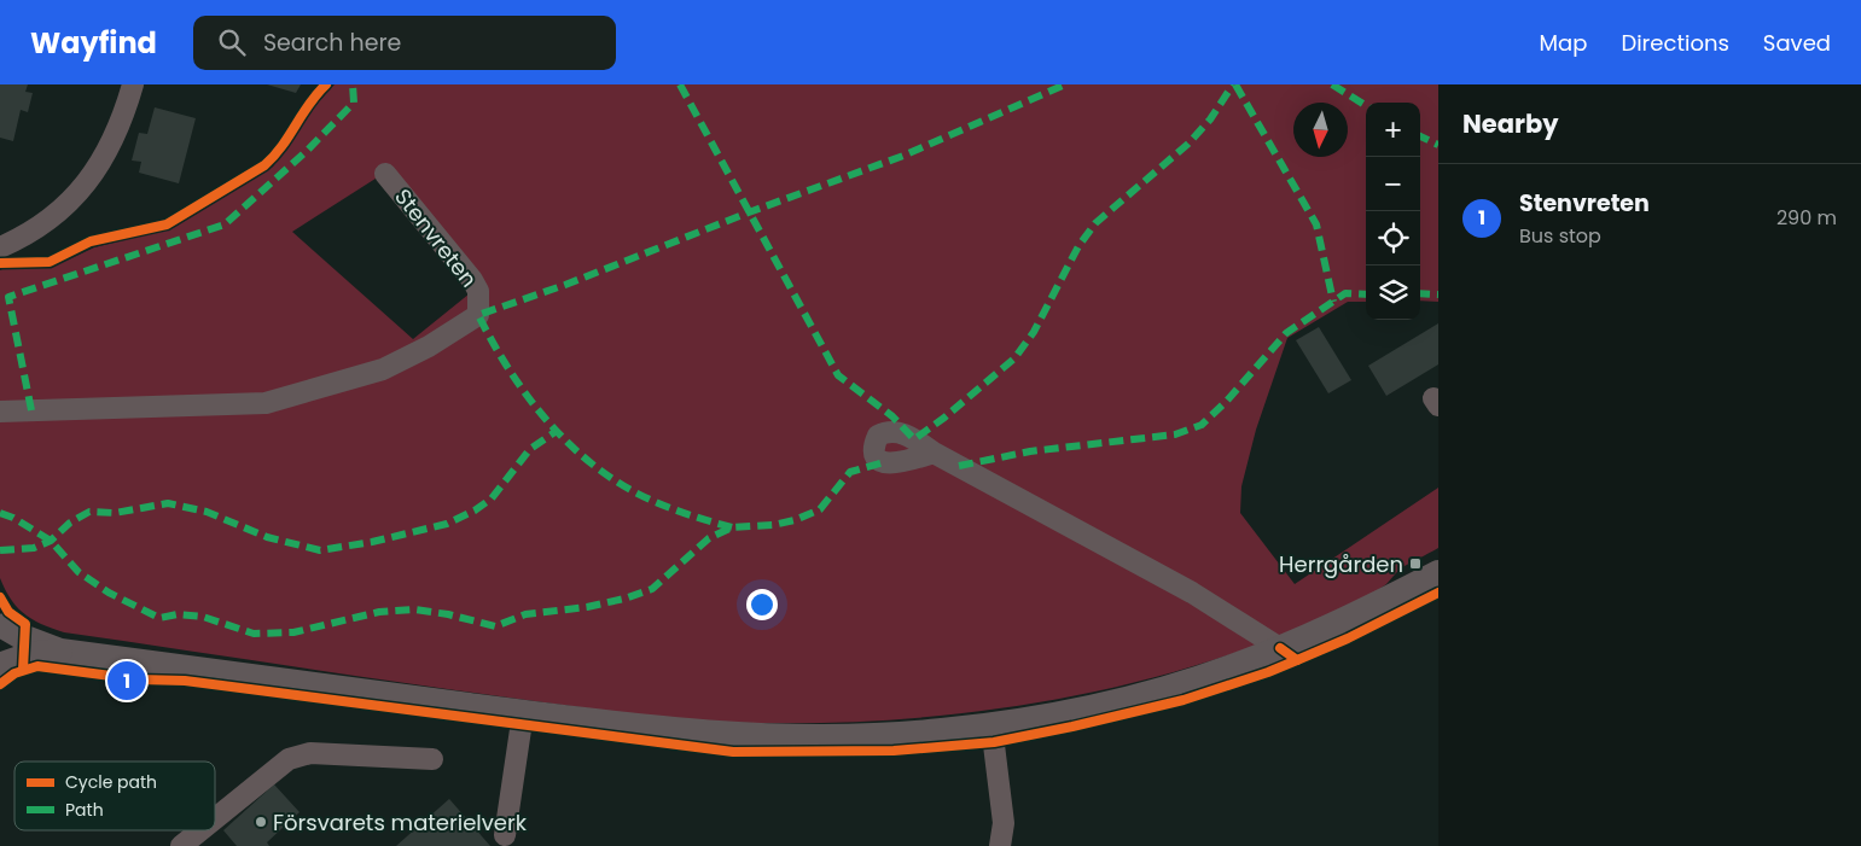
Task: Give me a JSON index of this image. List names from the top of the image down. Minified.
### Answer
{"streets":{"street":["Stenvreten"]},"places":{"transit":["Herrgården"],"other":["Försvarets materielverk"]},"legend":["Cycle path","Path"],"north":"bottom","page":{"header":"Wayfind","search":"Search here","nav":["Map","Directions","Saved"],"heading":"Nearby","map_buttons":["+","−"],"list":[{"mark":"1","name":"Stenvreten","note":"Bus stop","value":"290 m"}],"pins":"1"}}
